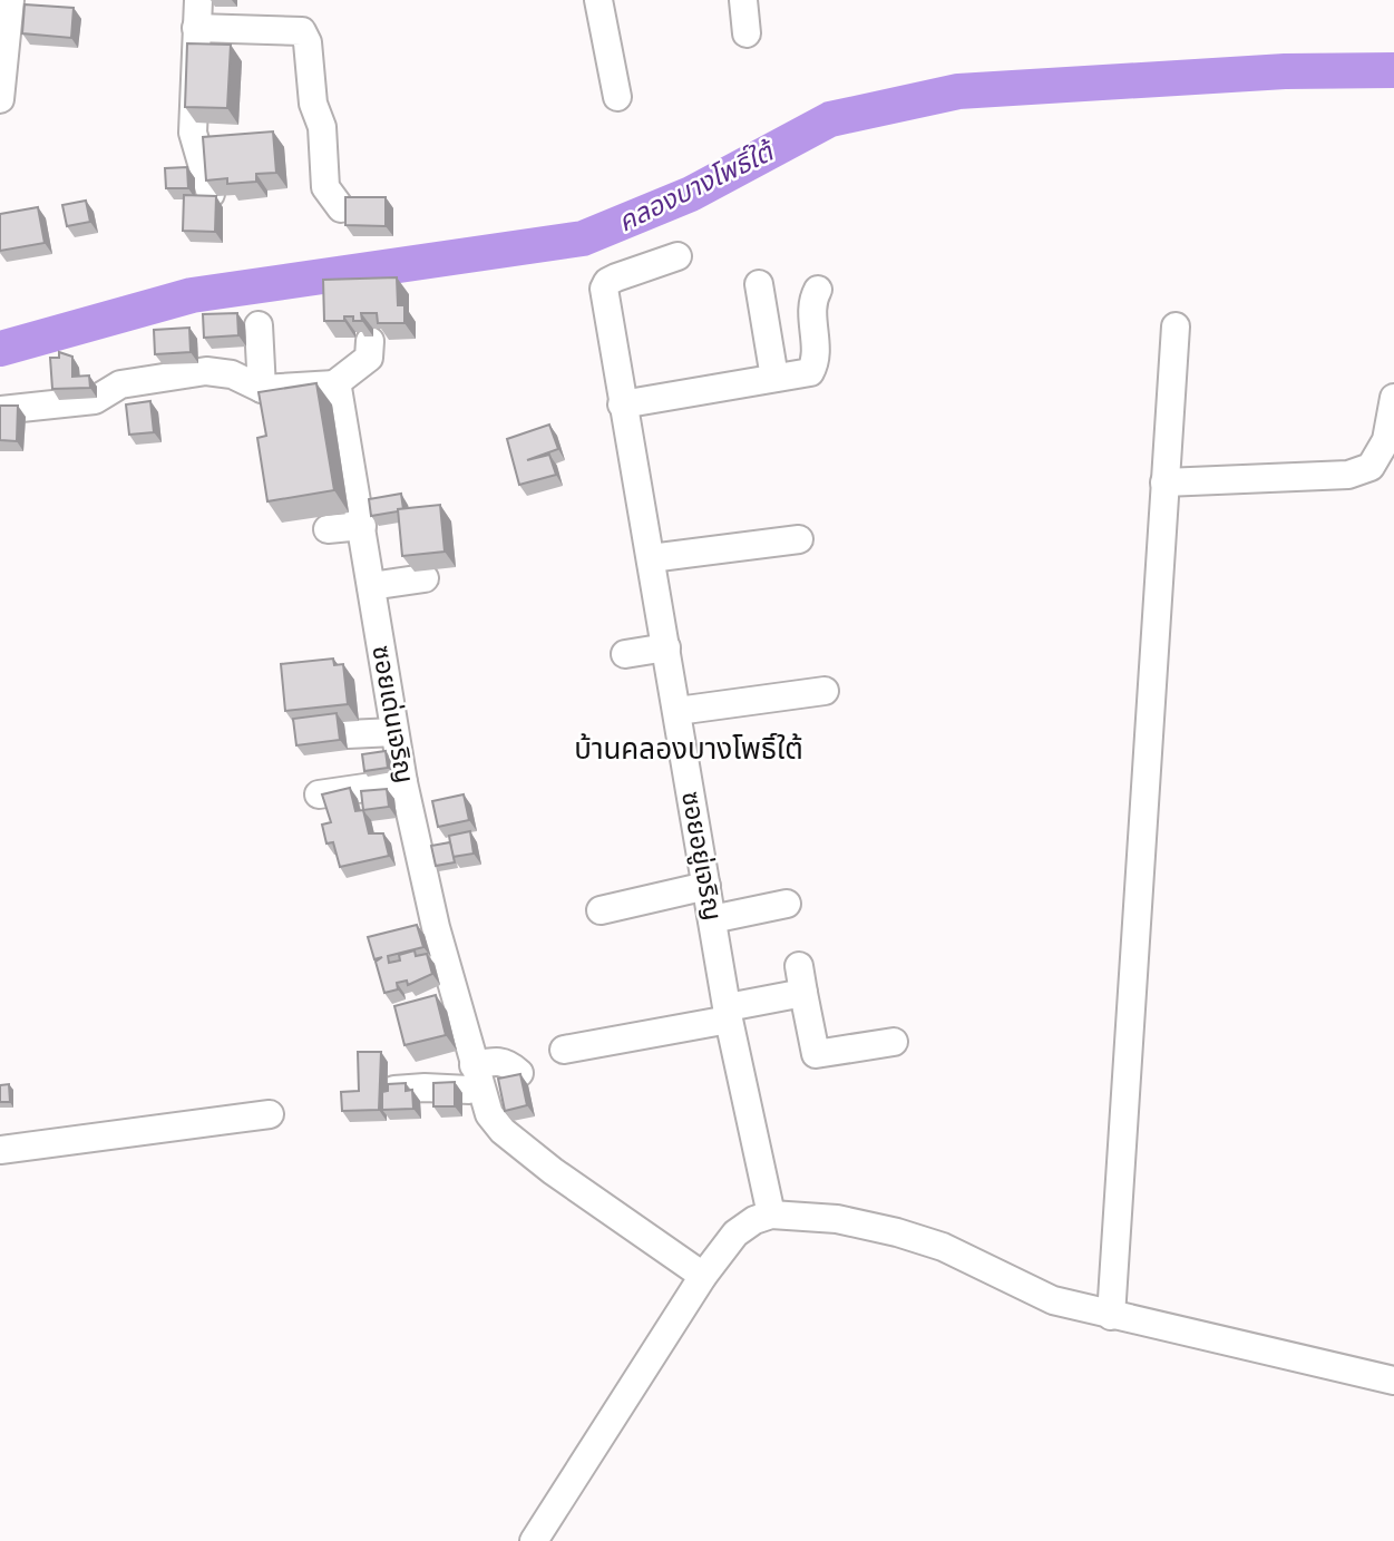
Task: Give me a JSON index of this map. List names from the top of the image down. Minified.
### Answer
{"streets":{"street":["ซอยเด่นเจริญ","ซอยอยู่เจริญ"]},"districts":["บ้านคลองบางโพธิ์ใต้"],"water":["คลองบางโพธิ์ใต้"]}
